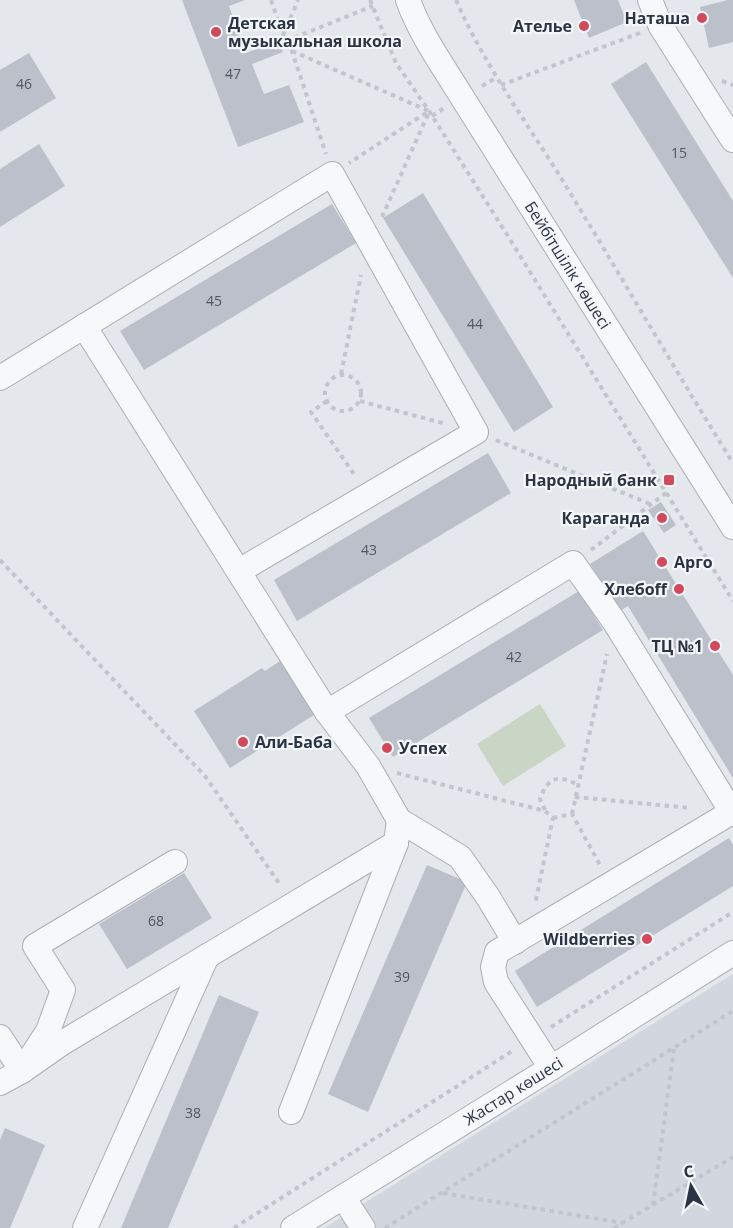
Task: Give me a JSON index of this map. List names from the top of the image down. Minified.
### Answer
{"streets":{"street":["Бейбітшілік көшесі","Жастар көшесі"]},"places":{"other":["Наташа","Ателье","Детская музыкальная школа","Караганда","Арго","Хлебoff","ТЦ №1","Али-Баба","Успех","Wildberries"],"transit":["Народный банк"]},"house_numbers":["47","46","15","45","44","43","42","68","39","38"],"north":"top"}
